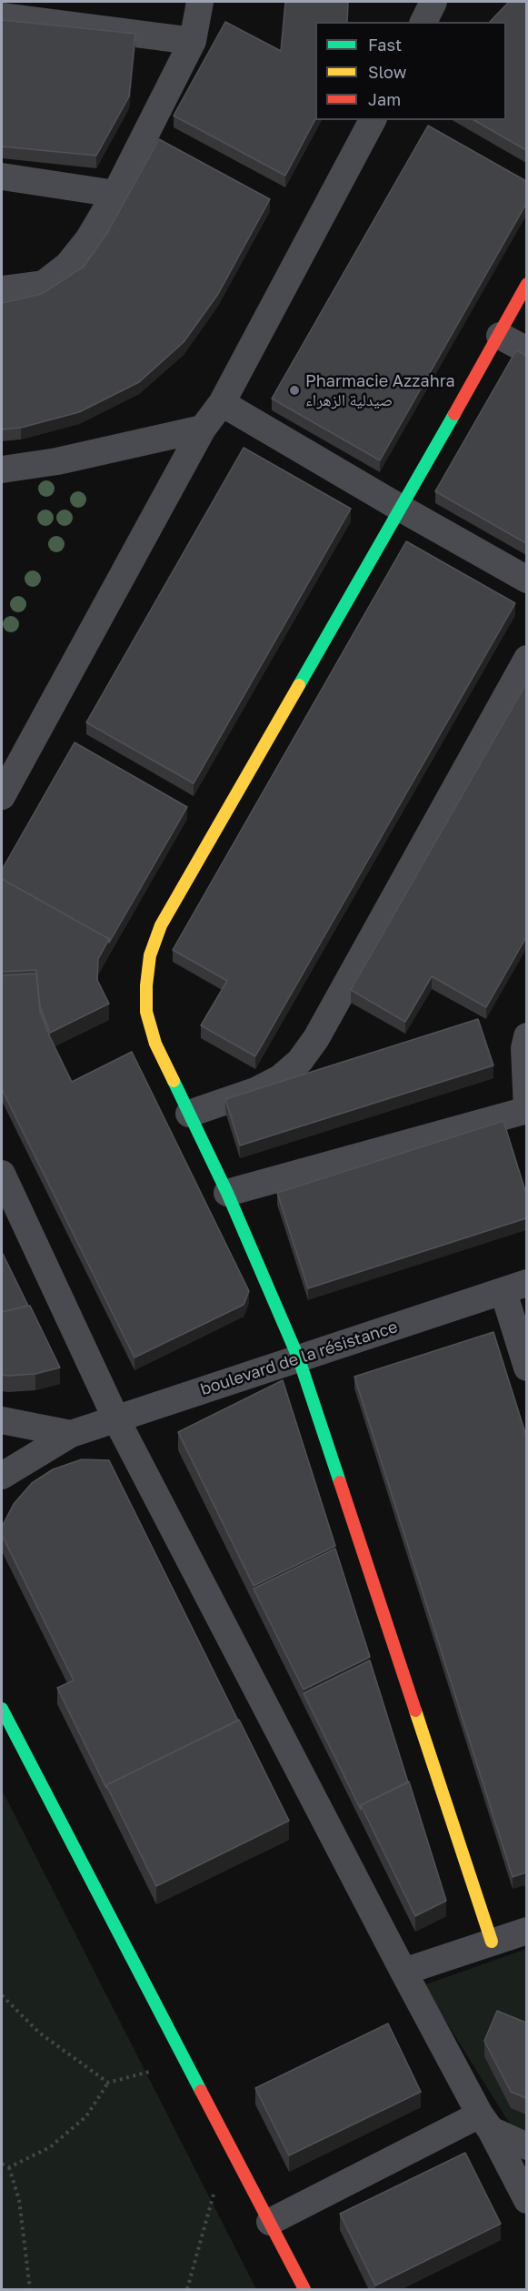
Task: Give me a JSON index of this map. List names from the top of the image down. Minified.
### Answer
{"streets":{"street":["boulevard de la résistance"]},"places":["Pharmacie Azzahra صيدلية الزهراء"],"legend":["Fast","Slow","Jam"]}
